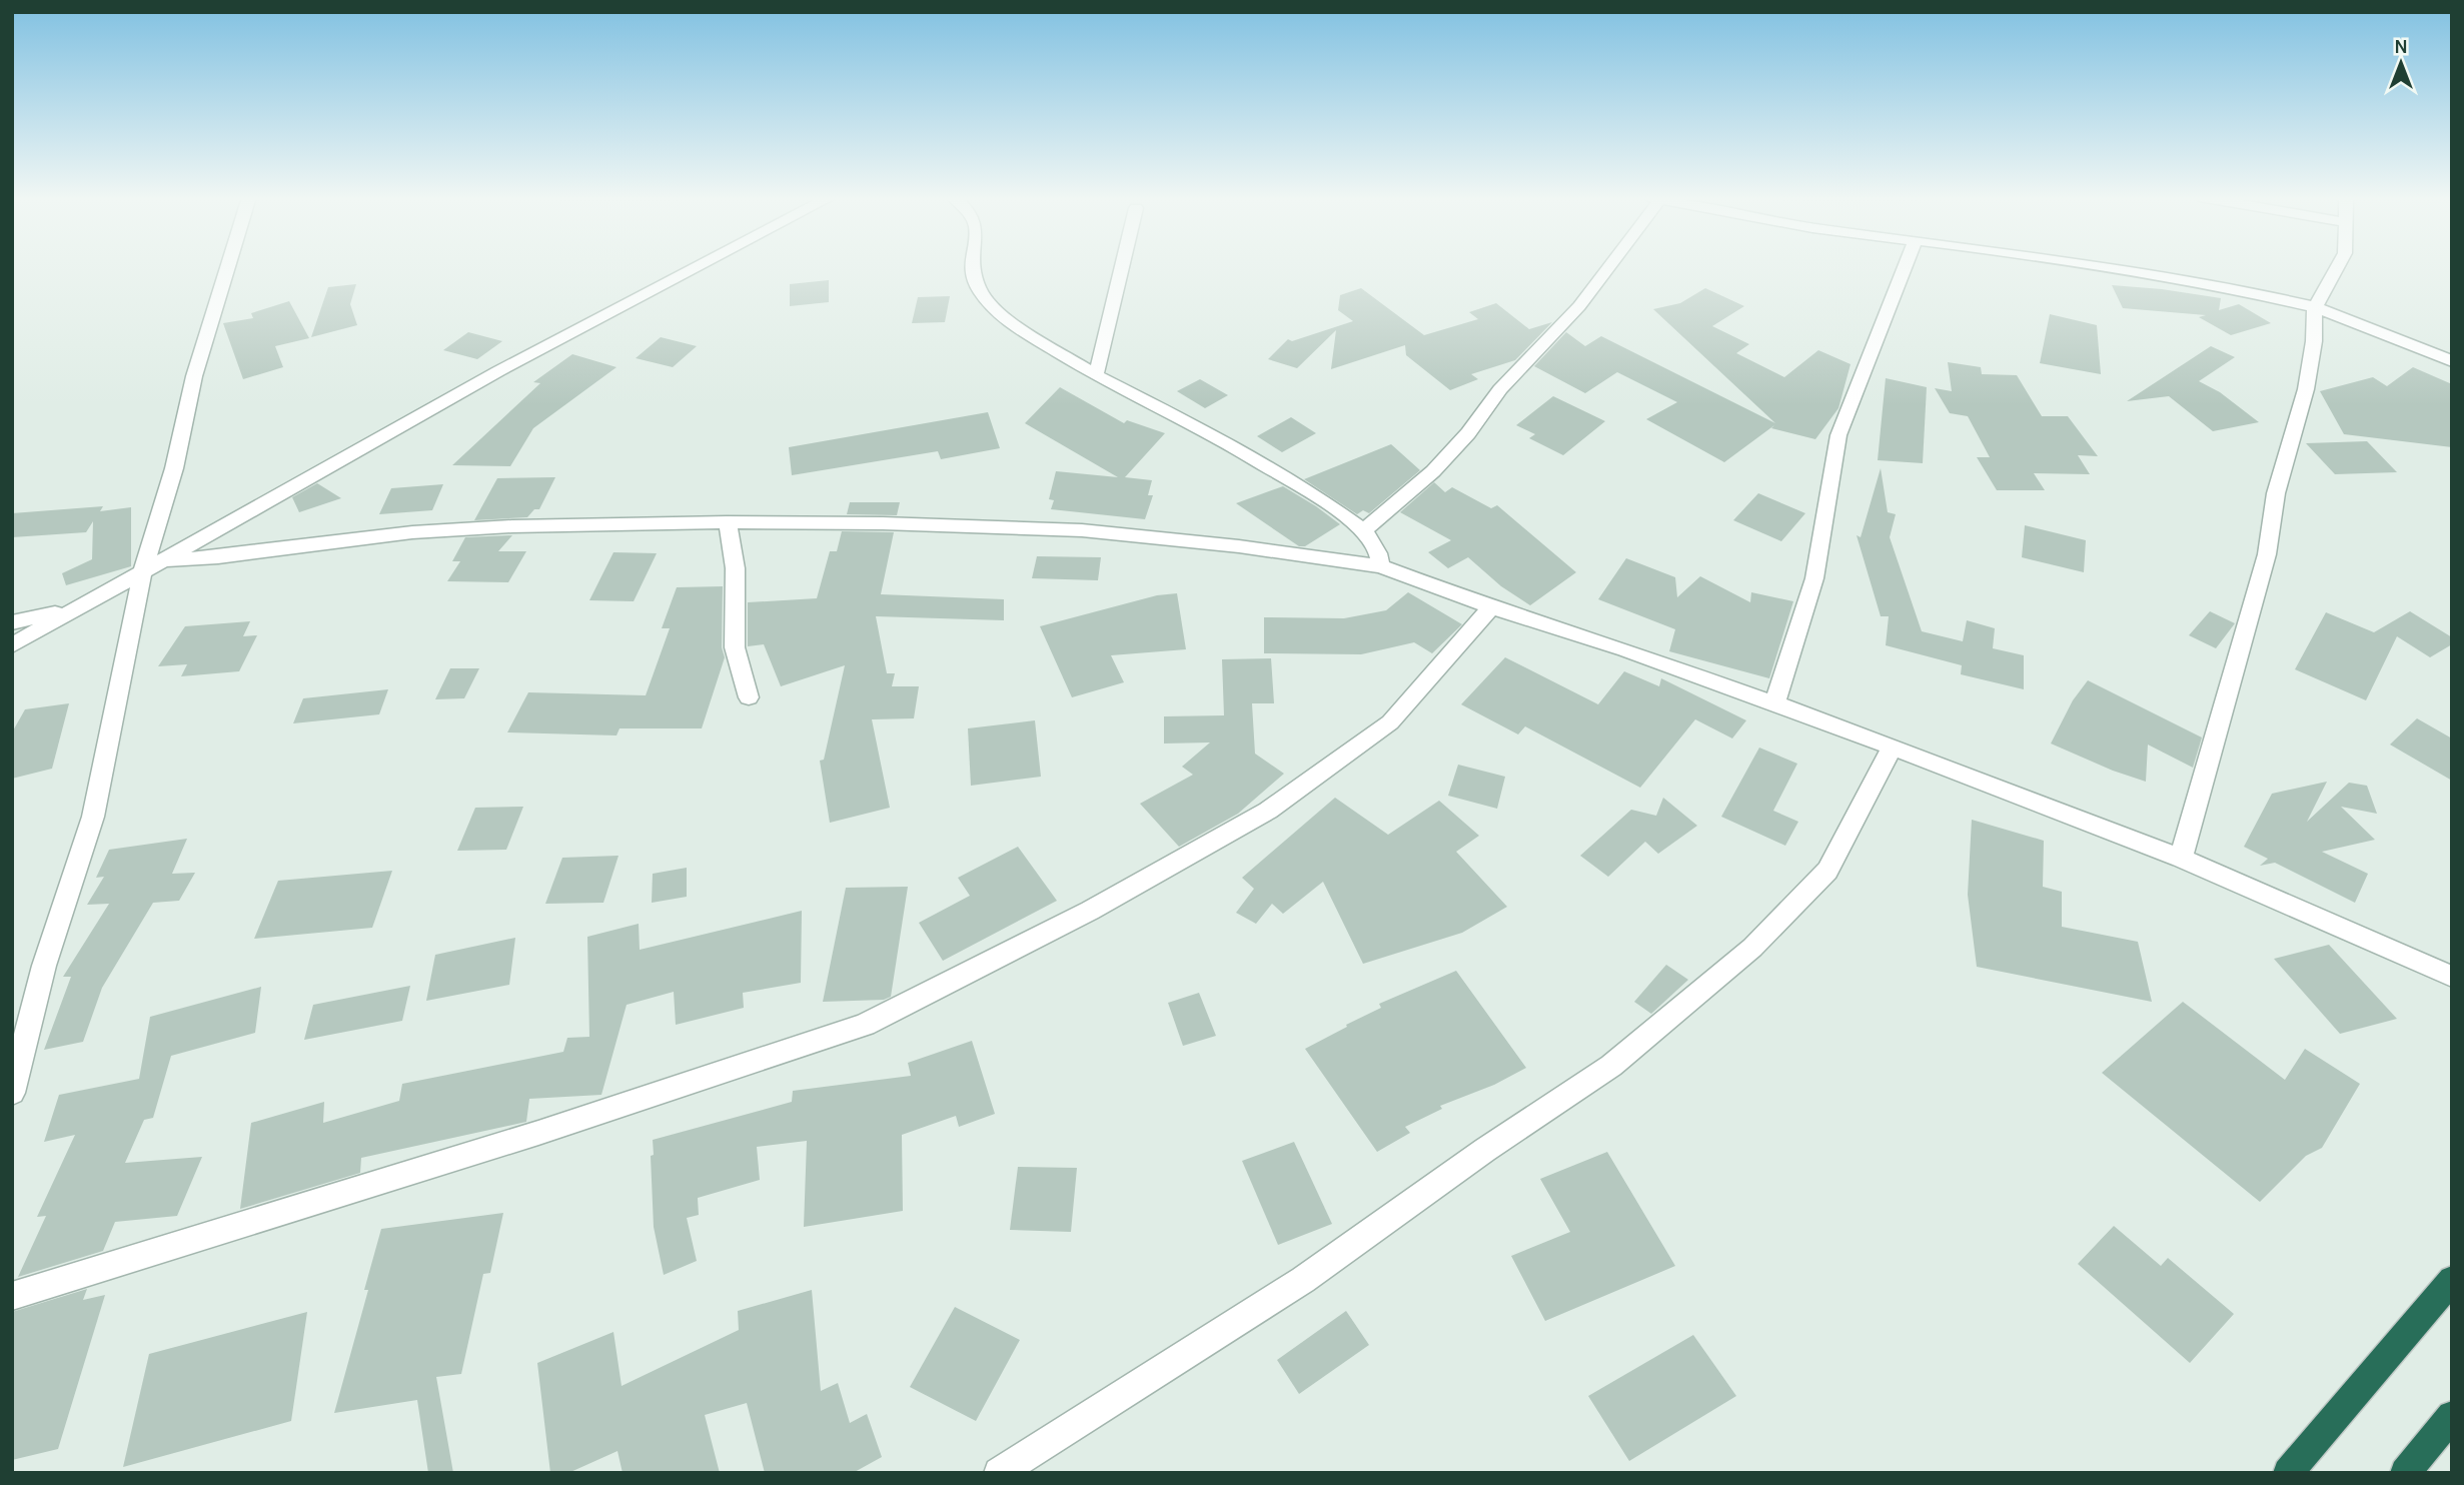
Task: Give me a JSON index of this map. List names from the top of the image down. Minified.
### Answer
{"north":"top"}
